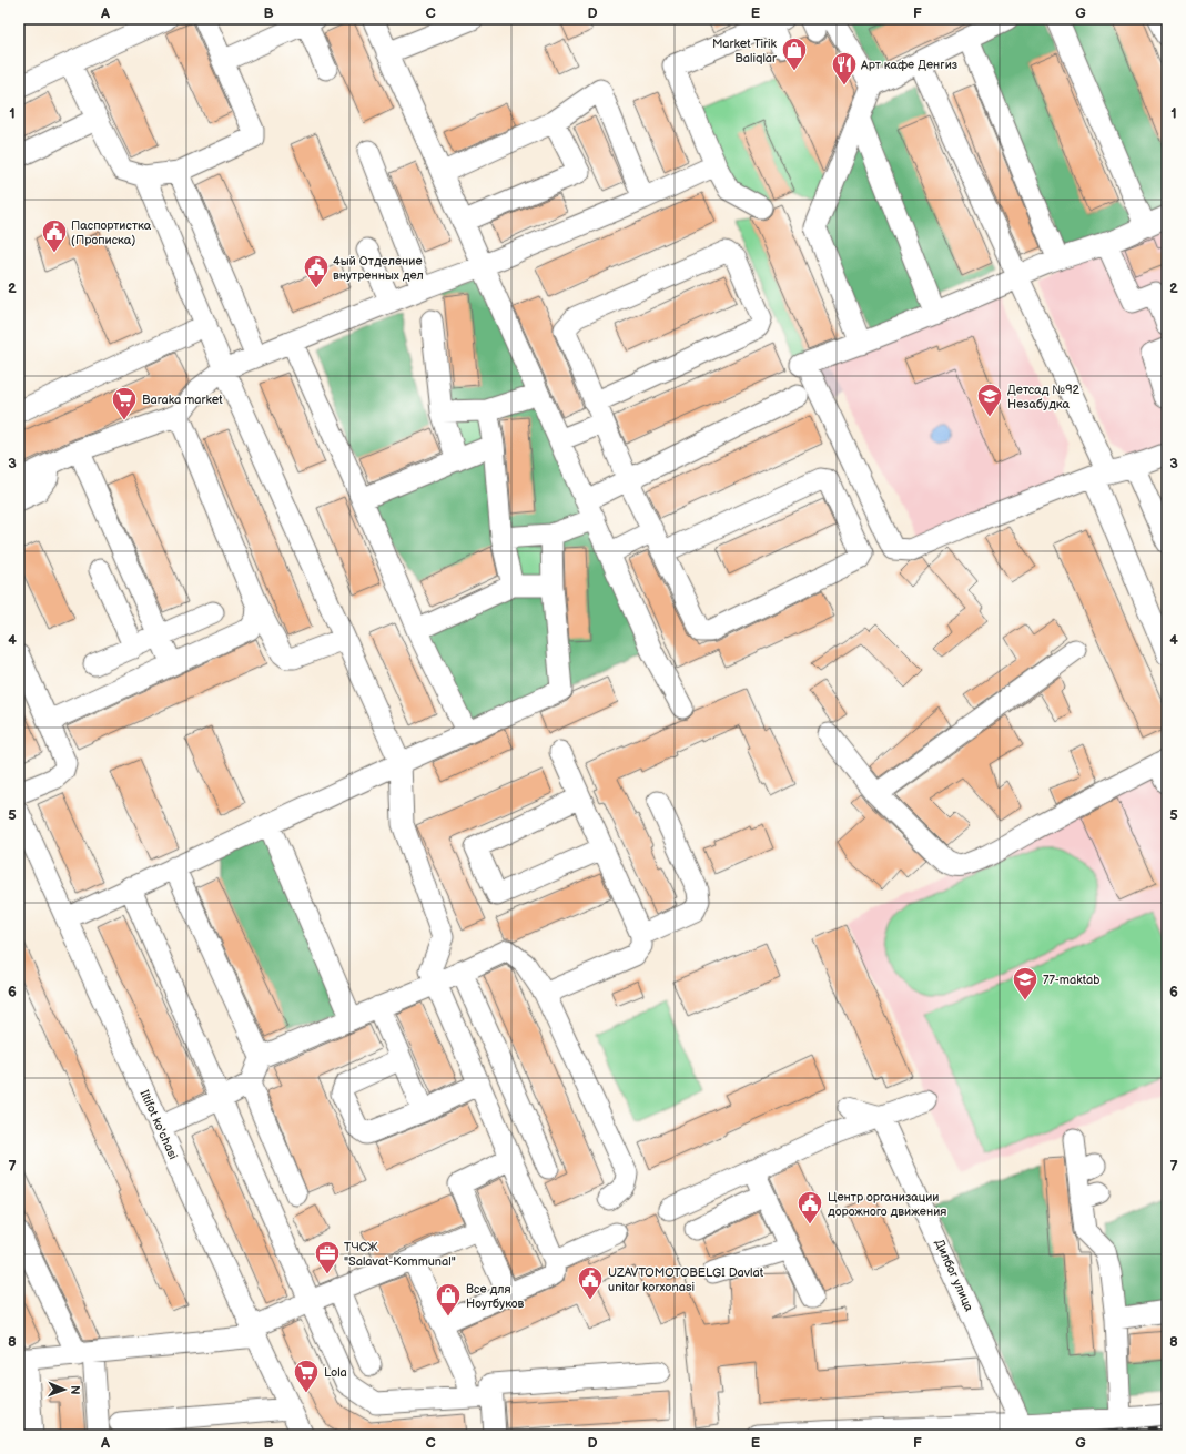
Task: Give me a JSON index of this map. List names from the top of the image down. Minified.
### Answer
{"streets":{"street":["Iltifot ko'chasi","Дилбог улица"]},"places":{"shop":["Market Tirik Baliqlar","Все для Ноутбуков"],"restaurant":["Арт кафе Денгиз"],"public building":["Паспортистка (Прописка)","4ый Отделение внутренных дел","Центр организации дорожного движения","UZAVTOMOTOBELGI Davlat unitar korxonasi"],"school or university":["Детсад №92 Незабудка","77-maktab"],"supermarket":["Baraka market","Lola"],"office":["ТЧСЖ \"Salavat-Kommunal\""]},"north":"right","grid":{"columns":["A","B","C","D","E","F","G"],"rows":["1","2","3","4","5","6","7","8"]}}
